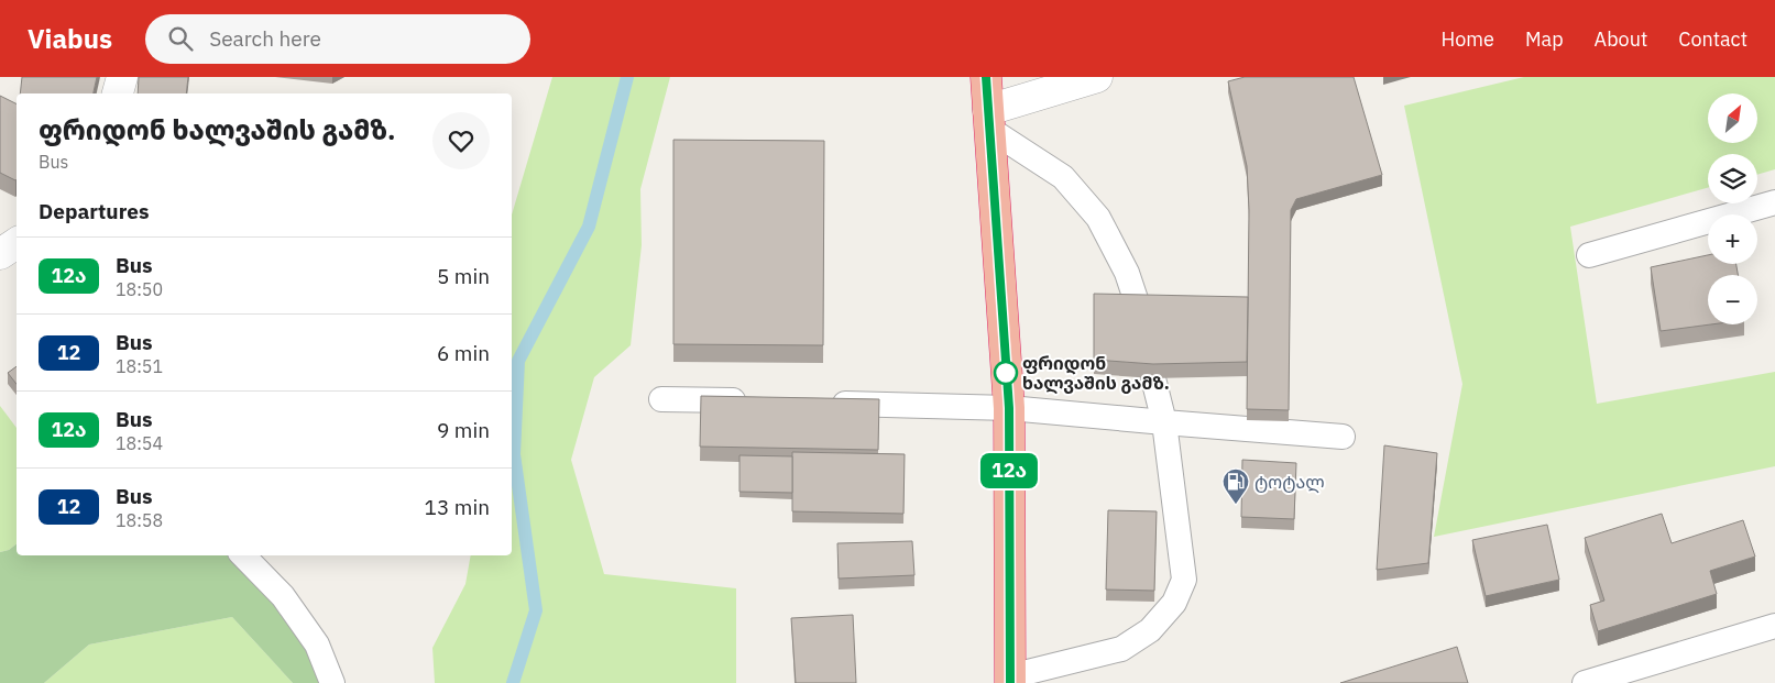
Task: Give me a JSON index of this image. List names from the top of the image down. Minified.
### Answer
{"places":{"other":["ფრიდონ ხალვაშის გამზ."],"fuel station":["ტოტალ"]},"lines":["bus line 12ა"],"north":"top right","page":{"header":"Viabus","search":"Search here","nav":["Home","Map","About","Contact"],"on_map":"12ა","map_buttons":["+","−"],"heading":[["ფრიდონ ხალვაშის გამზ.","Bus"],"Departures"],"list":[{"mark":"12ა","name":"Bus","note":"18:50","value":"5 min"},{"mark":"12","name":"Bus","note":"18:51","value":"6 min"},{"mark":"12ა","name":"Bus","note":"18:54","value":"9 min"},{"mark":"12","name":"Bus","note":"18:58","value":"13 min"}]}}
